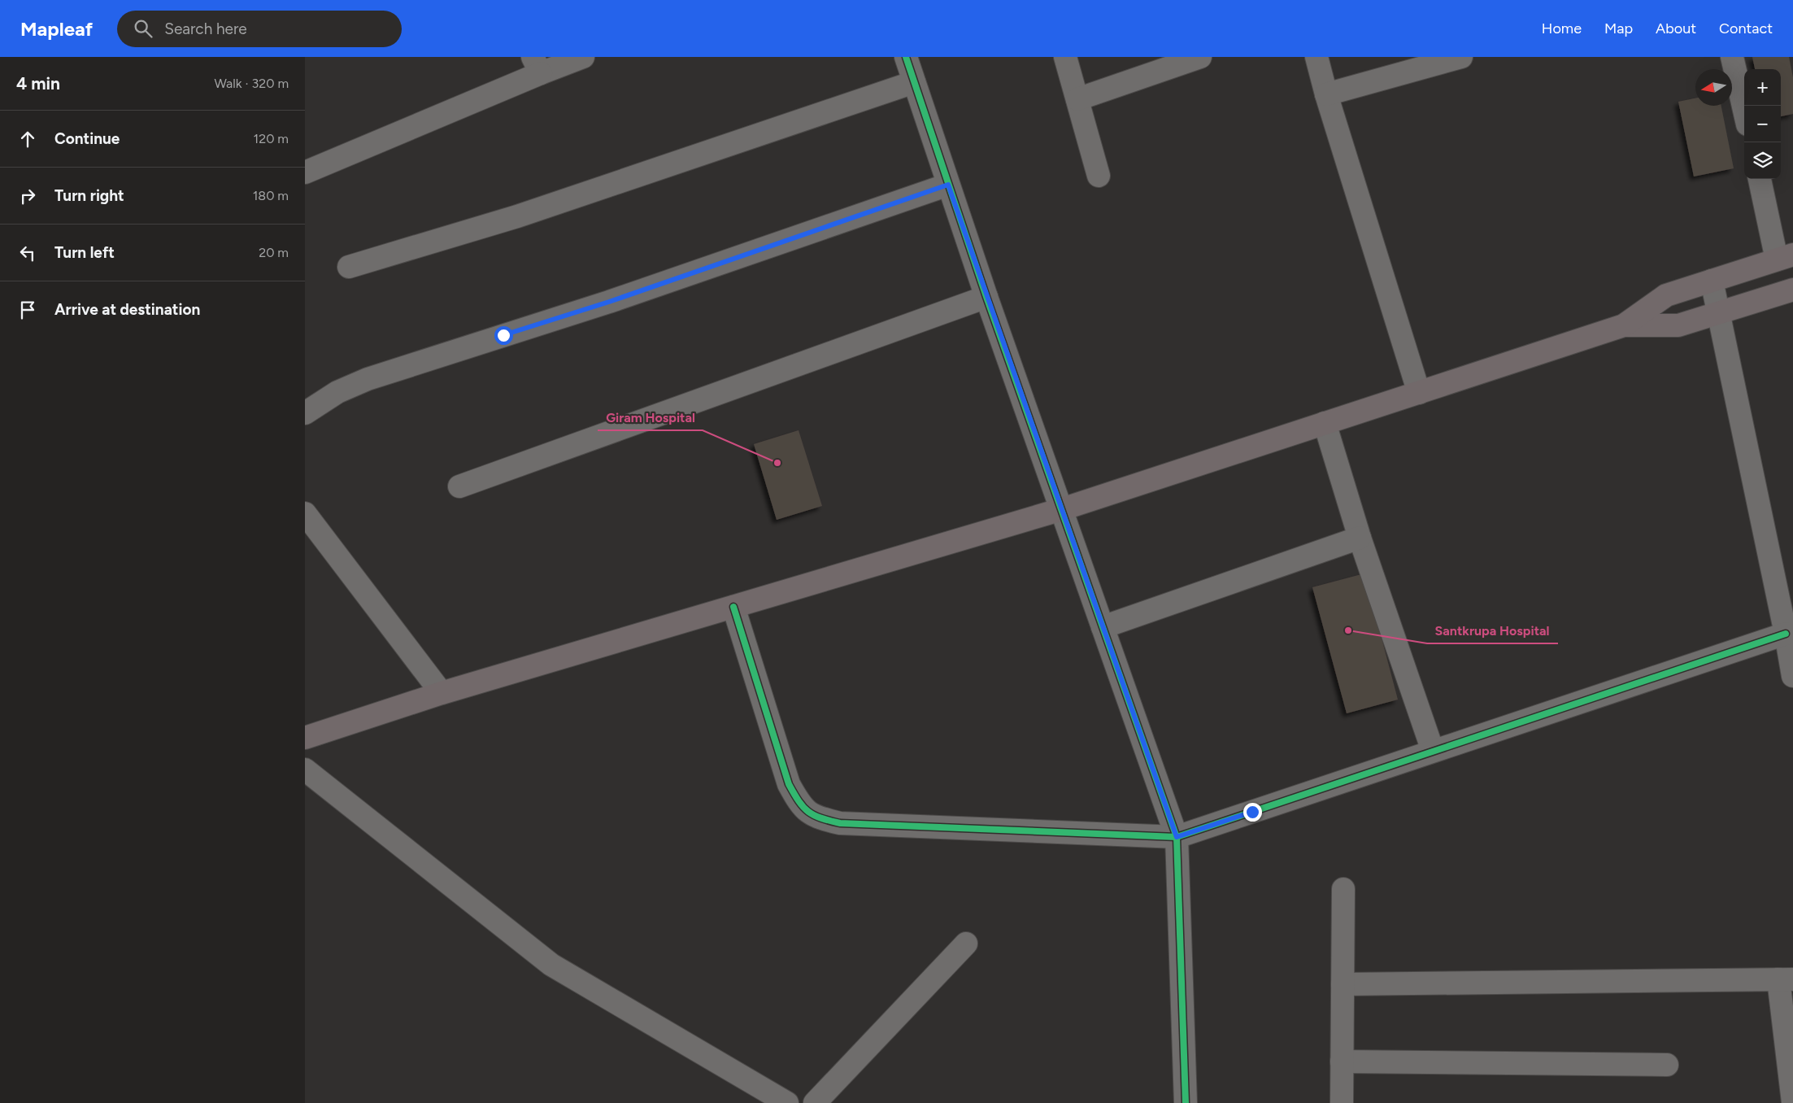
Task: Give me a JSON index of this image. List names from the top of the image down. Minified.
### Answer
{"places":["Giram Hospital","Santkrupa Hospital"],"north":"left","page":{"header":"Mapleaf","search":"Search here","nav":["Home","Map","About","Contact"],"heading":["4 min","Walk · 320 m"],"map_buttons":["+","−"],"list":[["Continue","120 m"],["Turn right","180 m"],["Turn left","20 m"],"Arrive at destination"]}}
